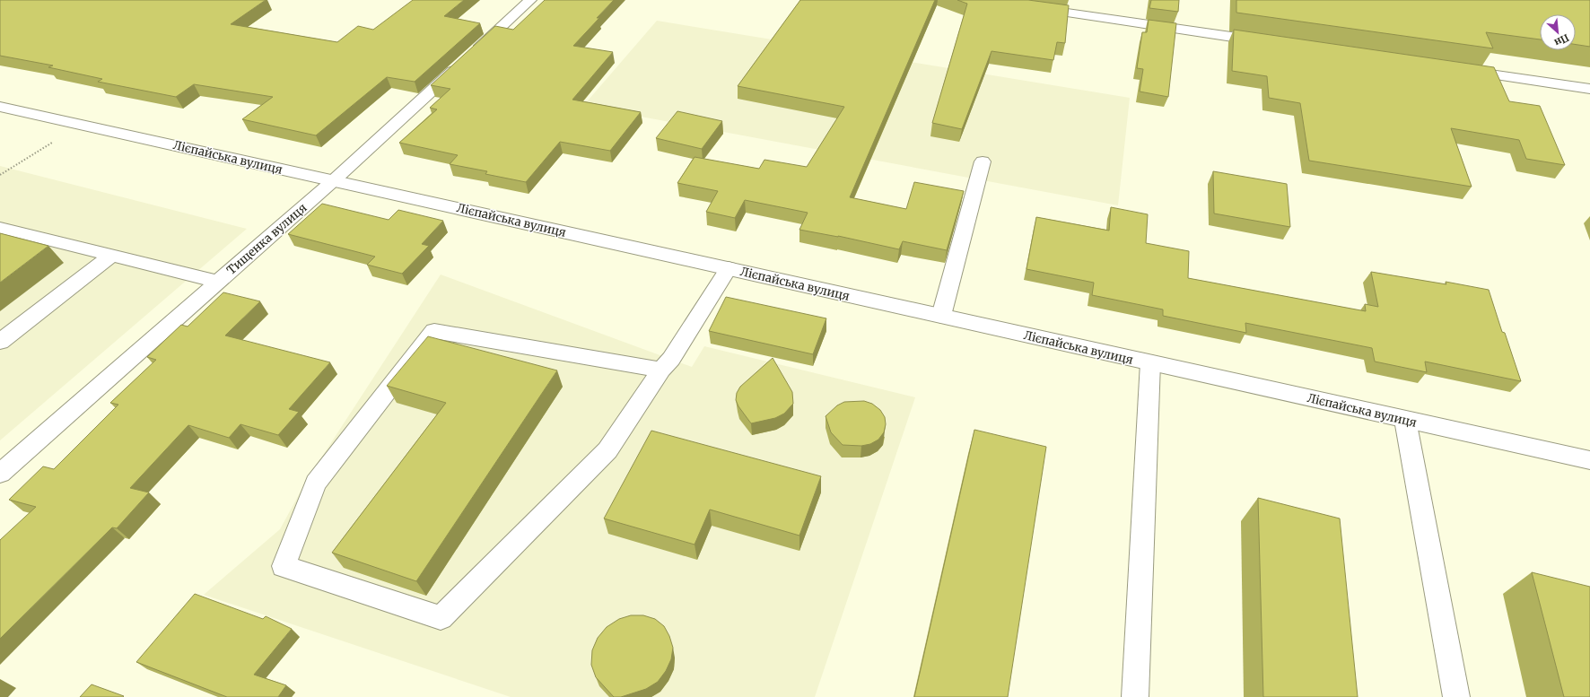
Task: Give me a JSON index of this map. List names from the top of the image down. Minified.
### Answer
{"streets":{"main road":["Лієпайська вулиця","Тищенка вулиця"]},"crossings":[["Лієпайська вулиця","Тищенка вулиця"]],"north":"bottom right"}
